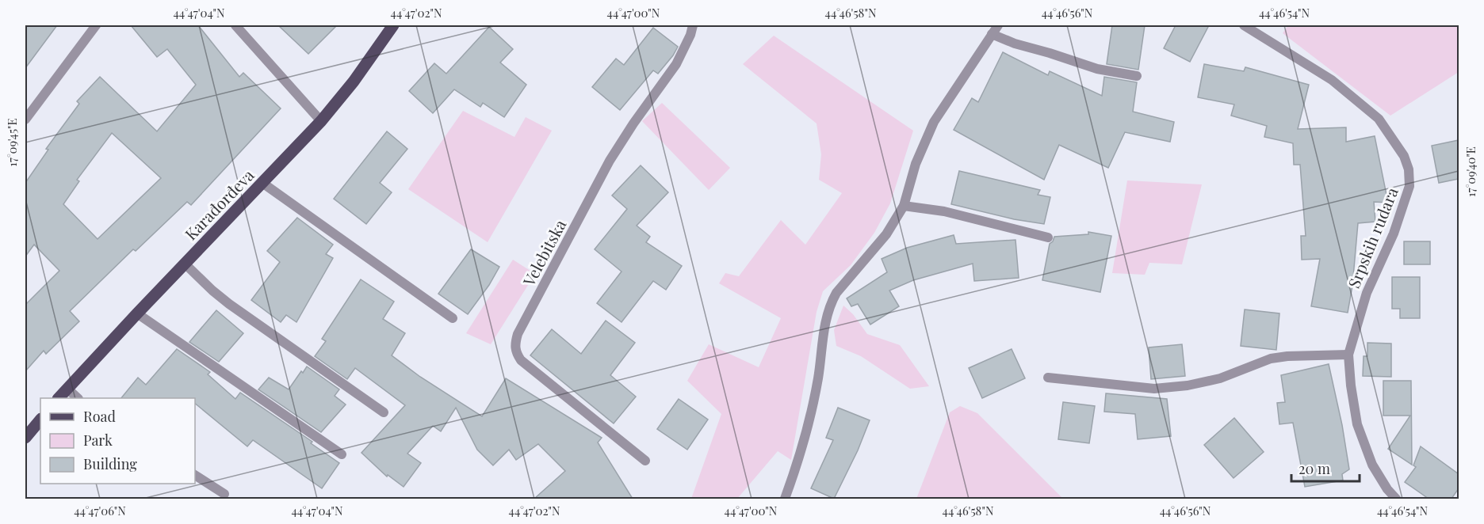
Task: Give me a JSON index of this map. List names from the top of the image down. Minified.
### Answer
{"streets":{"main road":["Karađorđeva"],"street":["Srpskih rudara","Velebitska"]},"legend":["Road","Park","Building"],"scale_bar":"20 m","coordinates":["44°47'04\"N","44°47'02\"N","44°47'00\"N","44°46'58\"N","44°46'56\"N","44°46'54\"N","17°09'45\"E","17°09'40\"E","44°47'06\"N"]}
